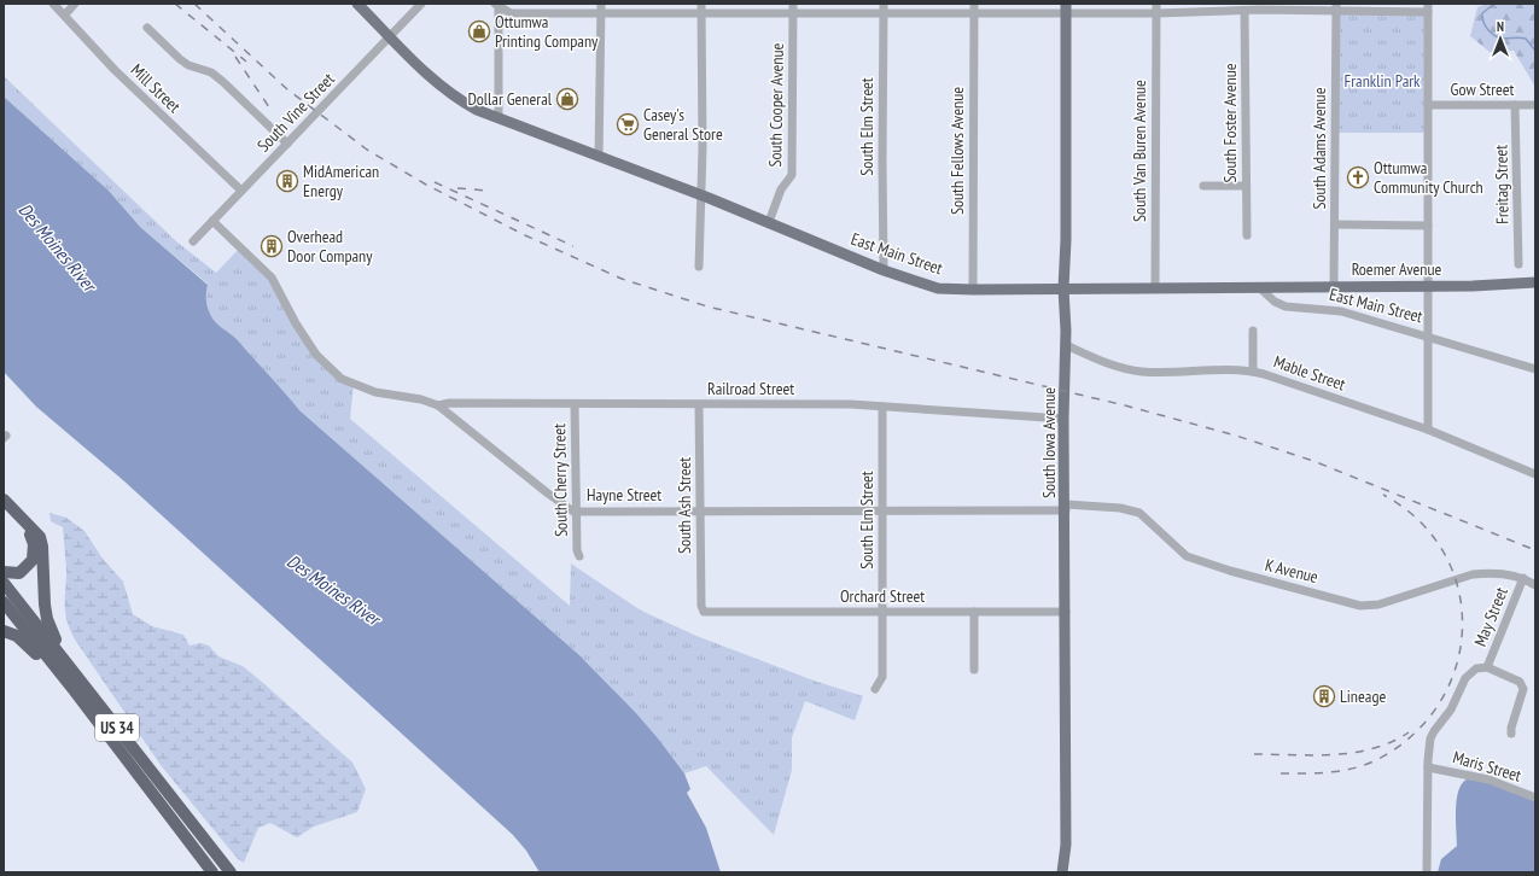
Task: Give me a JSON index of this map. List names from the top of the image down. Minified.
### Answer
{"streets":{"highway":["US 34"],"main road":["East Main Street","Roemer Avenue","South Iowa Avenue"],"street":["Mill Street","Gow Street","South Cooper Avenue","South Vine Street","South Foster Avenue","South Elm Street","South Adams Avenue","South Fellows Avenue","South Van Buren Avenue","Freitag Street","Mable Street","Railroad Street","South Cherry Street","Hayne Street","South Ash Street","K Avenue","Orchard Street","May Street","Maris Street"]},"crossings":[["Mill Street","South Vine Street"],["Gow Street","Freitag Street"],["South Cooper Avenue","East Main Street"],["South Vine Street","East Main Street"],["South Vine Street","Hayne Street"],["South Elm Street","East Main Street"],["South Elm Street","Railroad Street"],["South Elm Street","Hayne Street"],["South Elm Street","Orchard Street"],["South Adams Avenue","Roemer Avenue"],["South Fellows Avenue","East Main Street"],["South Van Buren Avenue","East Main Street"],["East Main Street","Roemer Avenue"],["East Main Street","South Iowa Avenue"],["Mable Street","South Iowa Avenue"],["Railroad Street","South Iowa Avenue"],["Railroad Street","South Cherry Street"],["Railroad Street","Hayne Street"],["Railroad Street","South Ash Street"],["South Iowa Avenue","Hayne Street"],["South Iowa Avenue","K Avenue"],["South Iowa Avenue","Orchard Street"],["South Cherry Street","Hayne Street"],["Hayne Street","South Ash Street"],["Hayne Street","K Avenue"],["South Ash Street","Orchard Street"],["K Avenue","May Street"]],"water":["Des Moines River"],"parks":["Franklin Park"],"places":{"shop":["Ottumwa Printing Company","Dollar General"],"supermarket":["Casey's General Store"],"church":["Ottumwa Community Church"],"building":["MidAmerican Energy","Overhead Door Company","Lineage"]},"north":"top"}
